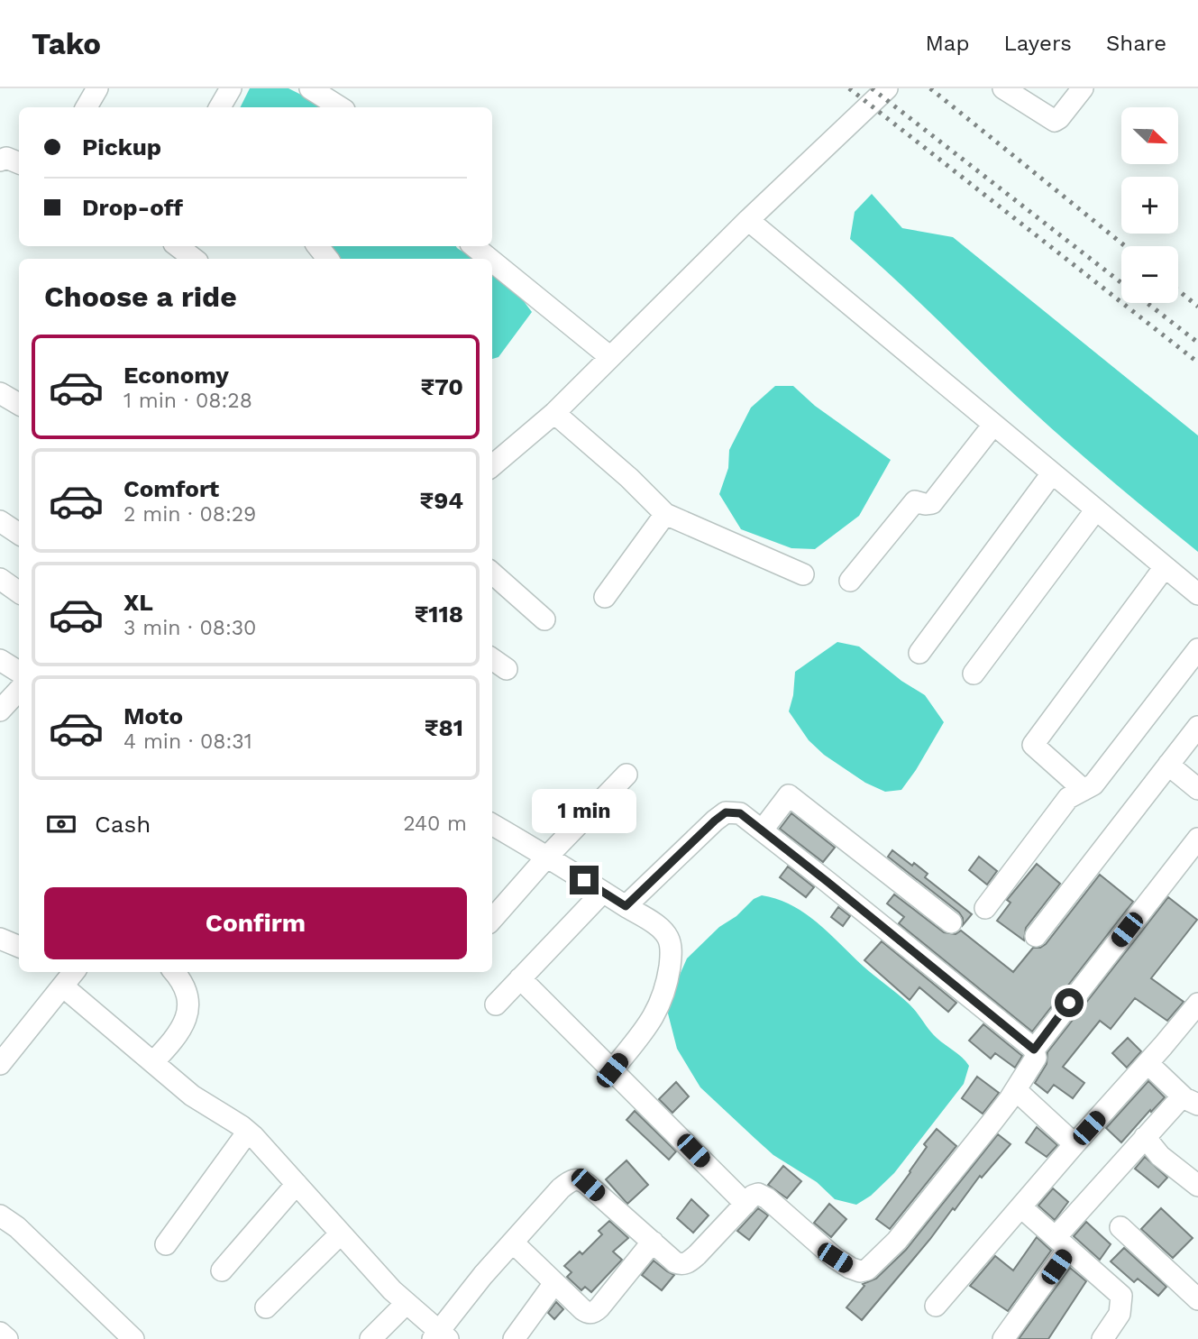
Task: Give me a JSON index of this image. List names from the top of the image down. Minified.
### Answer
{"north":"bottom right","page":{"header":"Tako","nav":["Map","Layers","Share"],"map_buttons":["+","−"],"banner":["Pickup","Drop-off"],"heading":"Choose a ride","list":[{"name":"Economy","note":"1 min · 08:28","value":"₹70"},{"name":"Comfort","note":"2 min · 08:29","value":"₹94"},{"name":"XL","note":"3 min · 08:30","value":"₹118"},{"name":"Moto","note":"4 min · 08:31","value":"₹81"}],"bubble":"1 min","pay":["Cash","240 m"],"buttons":"Confirm"}}
